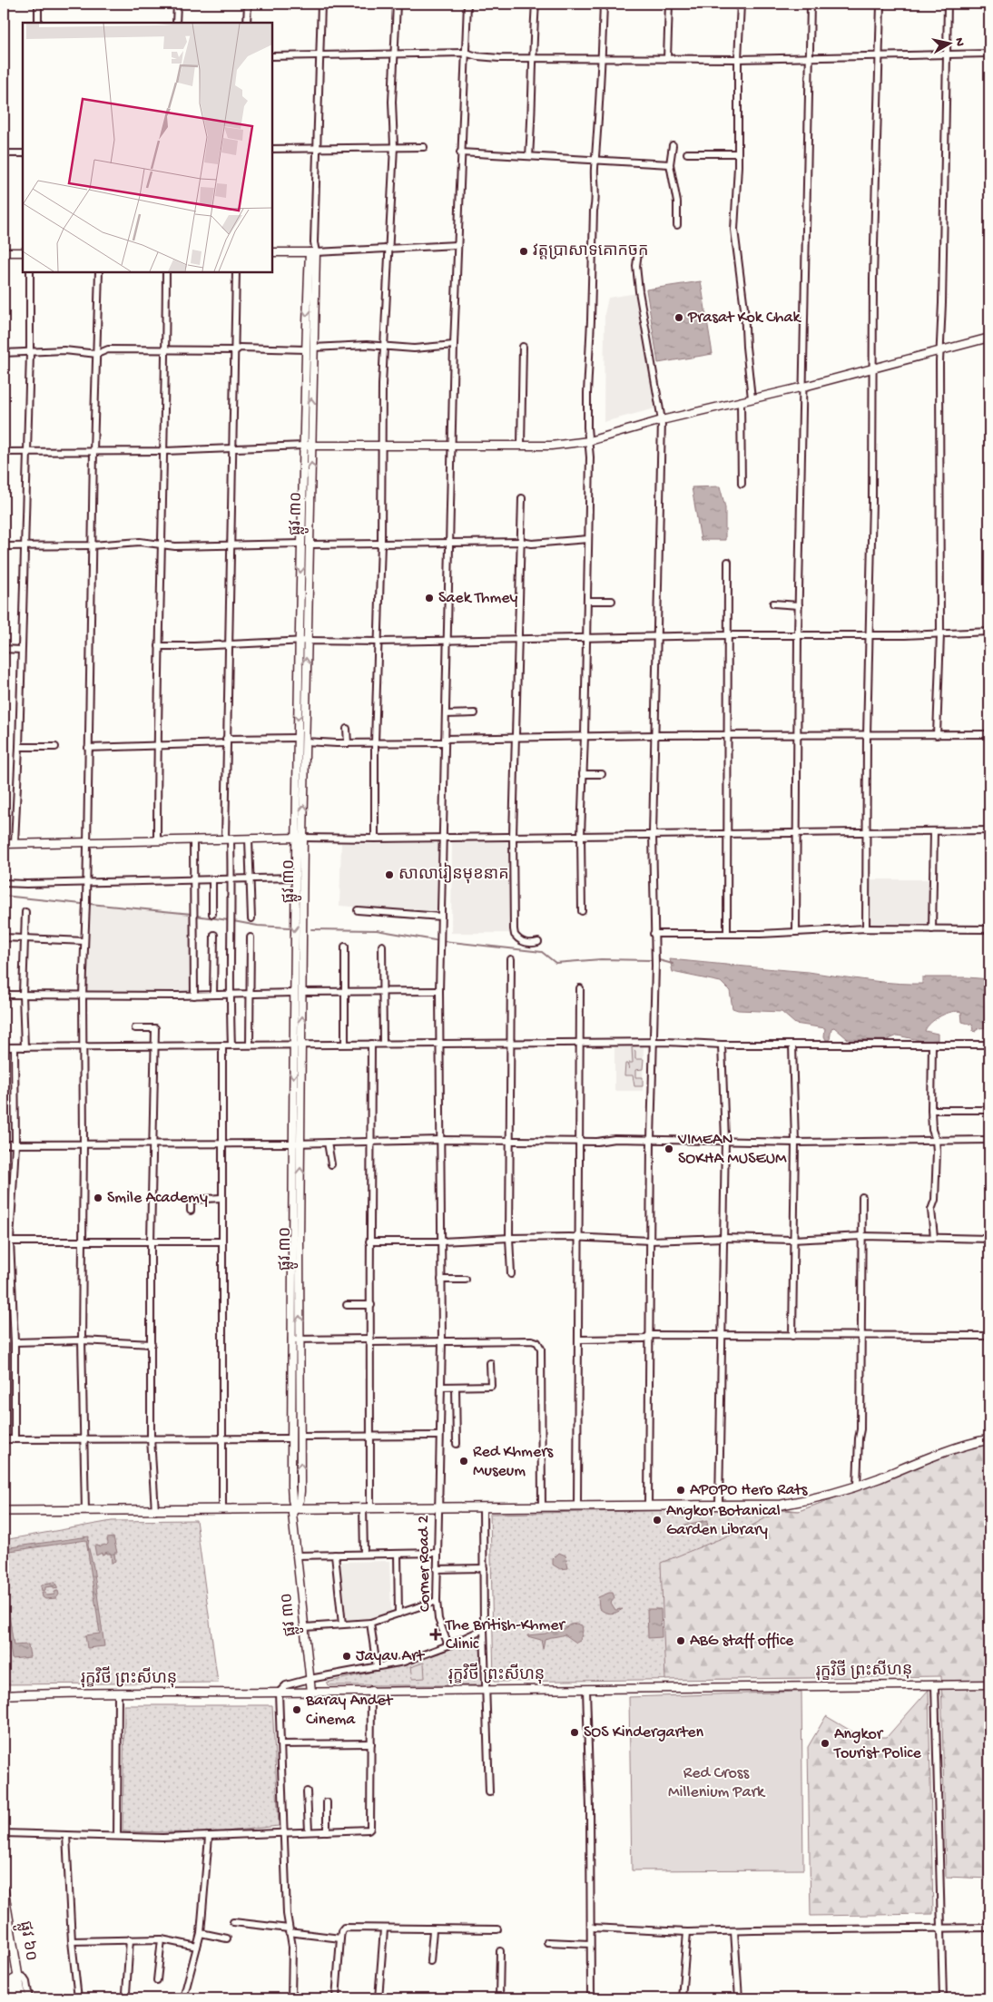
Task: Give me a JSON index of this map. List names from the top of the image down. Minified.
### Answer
{"streets":{"main road":["ផ្លូវ ៦០"],"street":["ផ្លូវ ៣០","Corner Road 2","រុក្ខវិថី ព្រះសីហនុ"]},"crossings":[["ផ្លូវ ៣០","រុក្ខវិថី ព្រះសីហនុ"]],"parks":["Red Cross Millenium Park"],"places":{"other":["វត្តប្រាសាទគោកចក","Prasat Kok Chak","Saek Thmey","សាលារៀនមុខនាគ","VIMEAN SOKHA MUSEUM","Smile Academy","Red Khmers Museum","APOPO Hero Rats","Angkor Botanical Garden Library","ABG staff office","Jayav Art","Baray Andet Cinema","SOS Kindergarten","Angkor Tourist Police"],"health":["The British-Khmer Clinic"]},"north":"right"}
